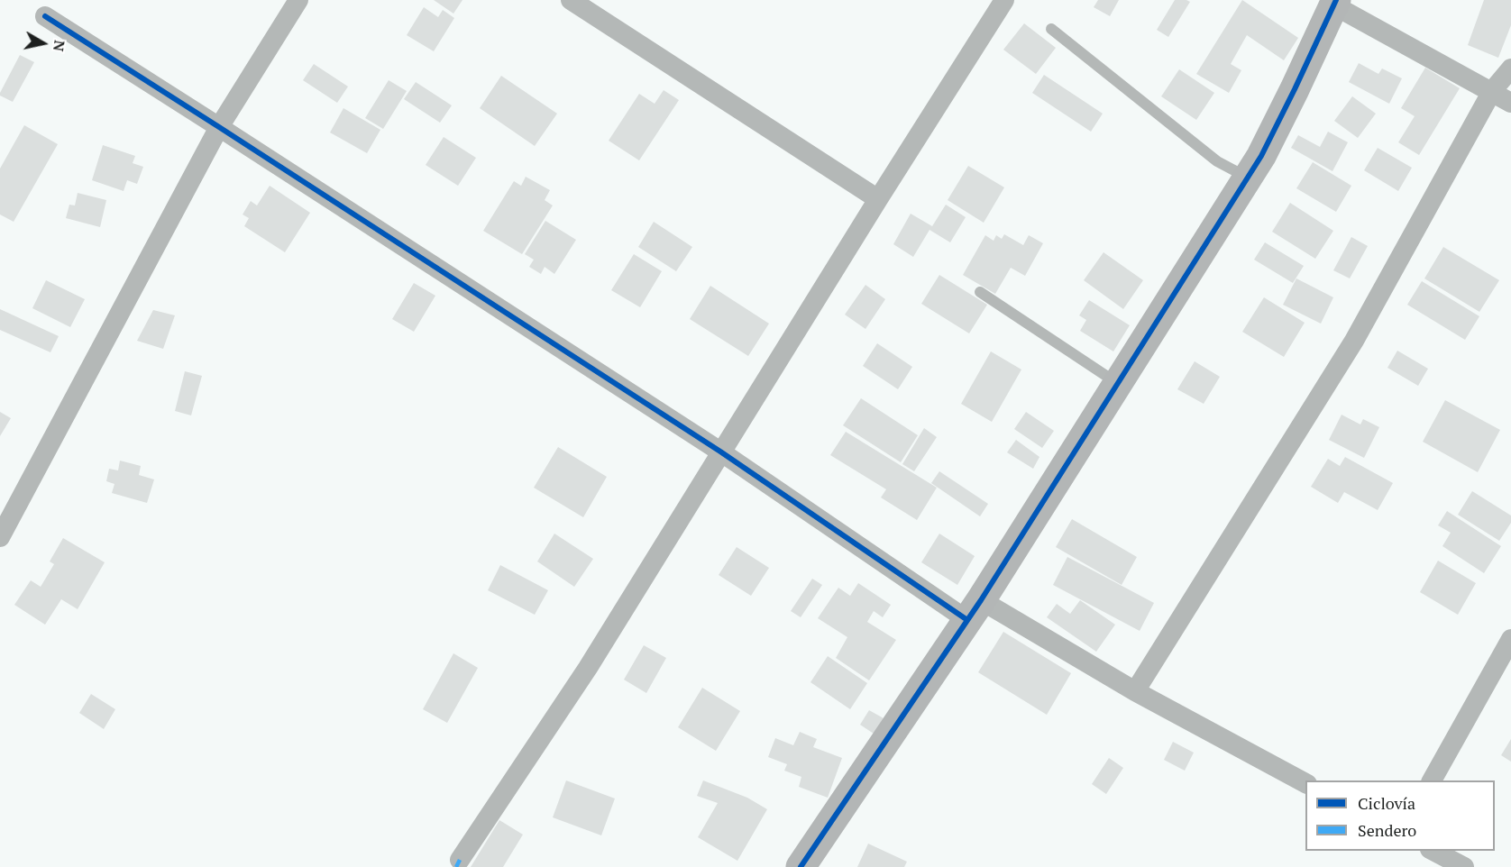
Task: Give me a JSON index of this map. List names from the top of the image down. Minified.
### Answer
{"legend":["Ciclovía","Sendero"],"north":"right"}
